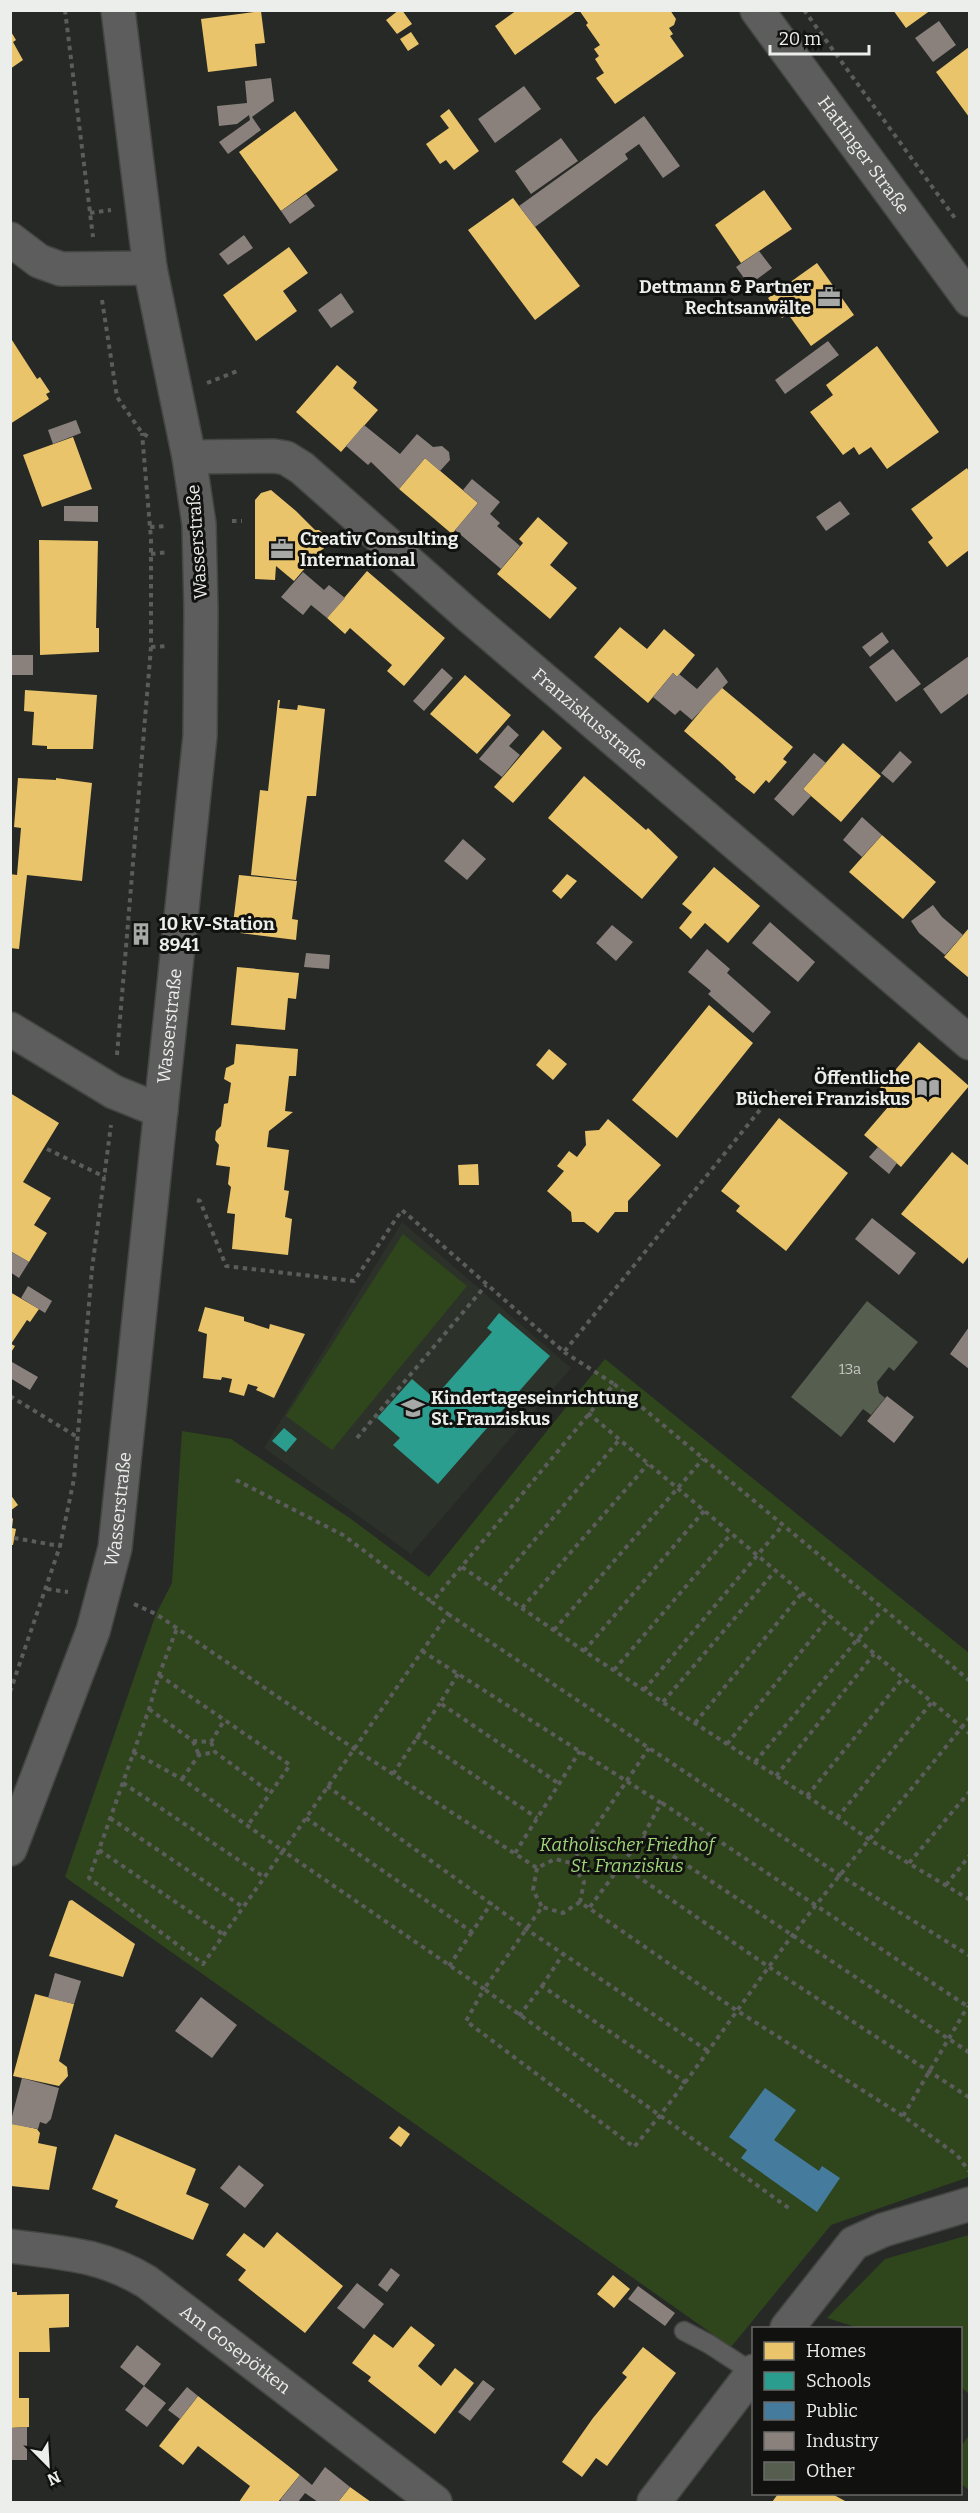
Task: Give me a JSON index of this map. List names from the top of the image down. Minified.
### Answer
{"streets":{"main road":["Hattinger Straße","Wasserstraße","Franziskusstraße","Am Gosepötken"]},"crossings":[["Wasserstraße","Franziskusstraße"]],"parks":["Katholischer Friedhof St. Franziskus"],"places":{"office":["Dettmann & Partner Rechtsanwälte","Creativ Consulting International"],"building":["10 kV-Station 8941"],"library":["Öffentliche Bücherei Franziskus"],"school or university":["Kindertageseinrichtung St. Franziskus"]},"house_numbers":["13a"],"legend":["Homes","Schools","Public","Industry","Other"],"scale_bar":"20 m","north":"bottom right"}
